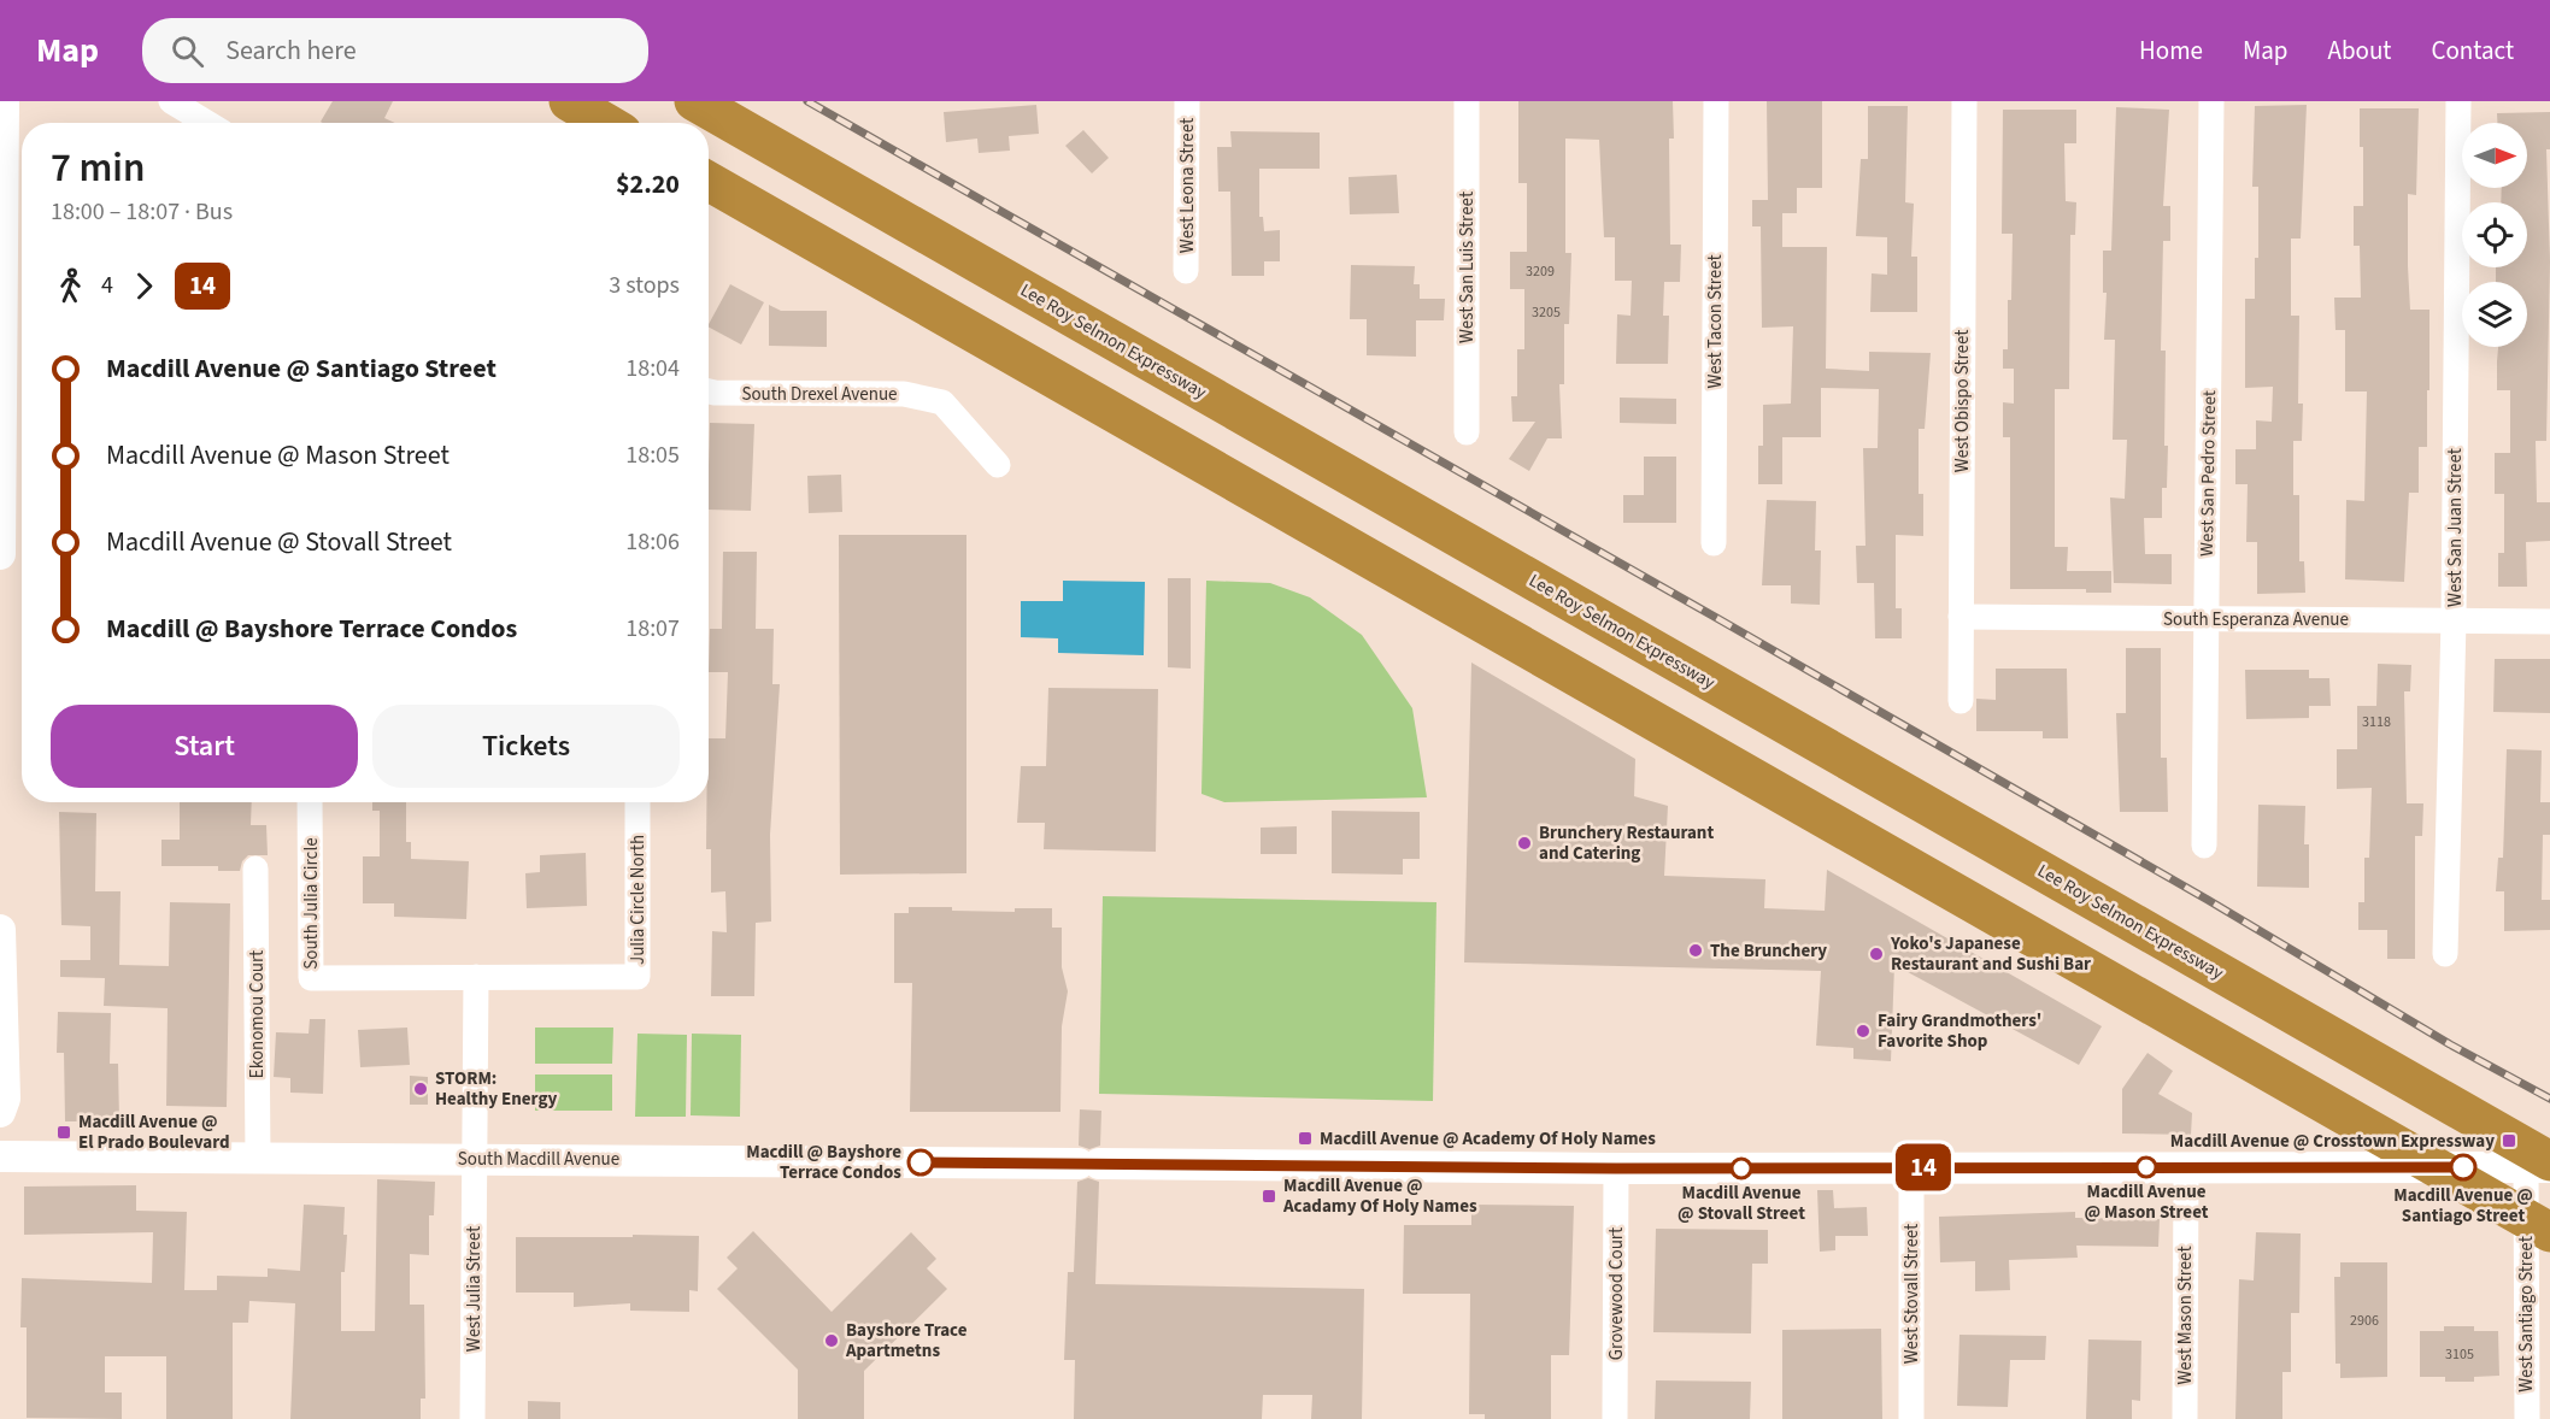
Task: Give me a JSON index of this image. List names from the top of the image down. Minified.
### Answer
{"streets":{"highway":["Lee Roy Selmon Expressway"],"street":["West Leona Street","West San Luis Street","West Tacon Street","South Drexel Avenue","West Obispo Street","West San Pedro Street","West San Juan Street","South Esperanza Avenue","Julia Circle North","South Julia Circle","Ekonomou Court","South Macdill Avenue","West Julia Street","Grovewood Court","West Stovall Street","West Santiago Street","West Mason Street"]},"crossings":[["Lee Roy Selmon Expressway","South Macdill Avenue"],["Lee Roy Selmon Expressway","West Santiago Street"],["West Obispo Street","South Esperanza Avenue"],["West San Pedro Street","South Esperanza Avenue"],["West San Juan Street","South Esperanza Avenue"],["Julia Circle North","South Julia Circle"],["Julia Circle North","West Julia Street"],["South Julia Circle","West Julia Street"],["Ekonomou Court","South Macdill Avenue"],["South Macdill Avenue","West Julia Street"],["South Macdill Avenue","Grovewood Court"],["South Macdill Avenue","West Stovall Street"],["South Macdill Avenue","West Santiago Street"],["South Macdill Avenue","West Mason Street"]],"places":{"other":["Brunchery Restaurant and Catering","The Brunchery","Yoko's Japanese Restaurant and Sushi Bar","Fairy Grandmothers' Favorite Shop","STORM: Healthy Energy","Macdill @ Bayshore Terrace Condos","Macdill Avenue @ Mason Street","Macdill Avenue @ Santiago Street","Macdill Avenue @ Stovall Street","Bayshore Trace Apartmetns"],"transit":["Macdill Avenue @ El Prado Boulevard","Macdill Avenue @ Academy Of Holy Names","Macdill Avenue @ Crosstown Expressway","Macdill Avenue @ Acadamy Of Holy Names"]},"lines":["bus line 14"],"house_numbers":["3209","3205","3118","2906","3105"],"north":"right","page":{"header":"Map","search":"Search here","nav":["Home","Map","About","Contact"],"on_map":"14","heading":["7 min","18:00 – 18:07 · Bus","$2.20"],"legs":["4","14","3 stops"],"list":[{"name":"Macdill Avenue @ Santiago Street","value":"18:04"},{"name":"Macdill Avenue @ Mason Street","value":"18:05"},{"name":"Macdill Avenue @ Stovall Street","value":"18:06"},{"name":"Macdill @ Bayshore Terrace Condos","value":"18:07"}],"buttons":["Start","Tickets"]}}
